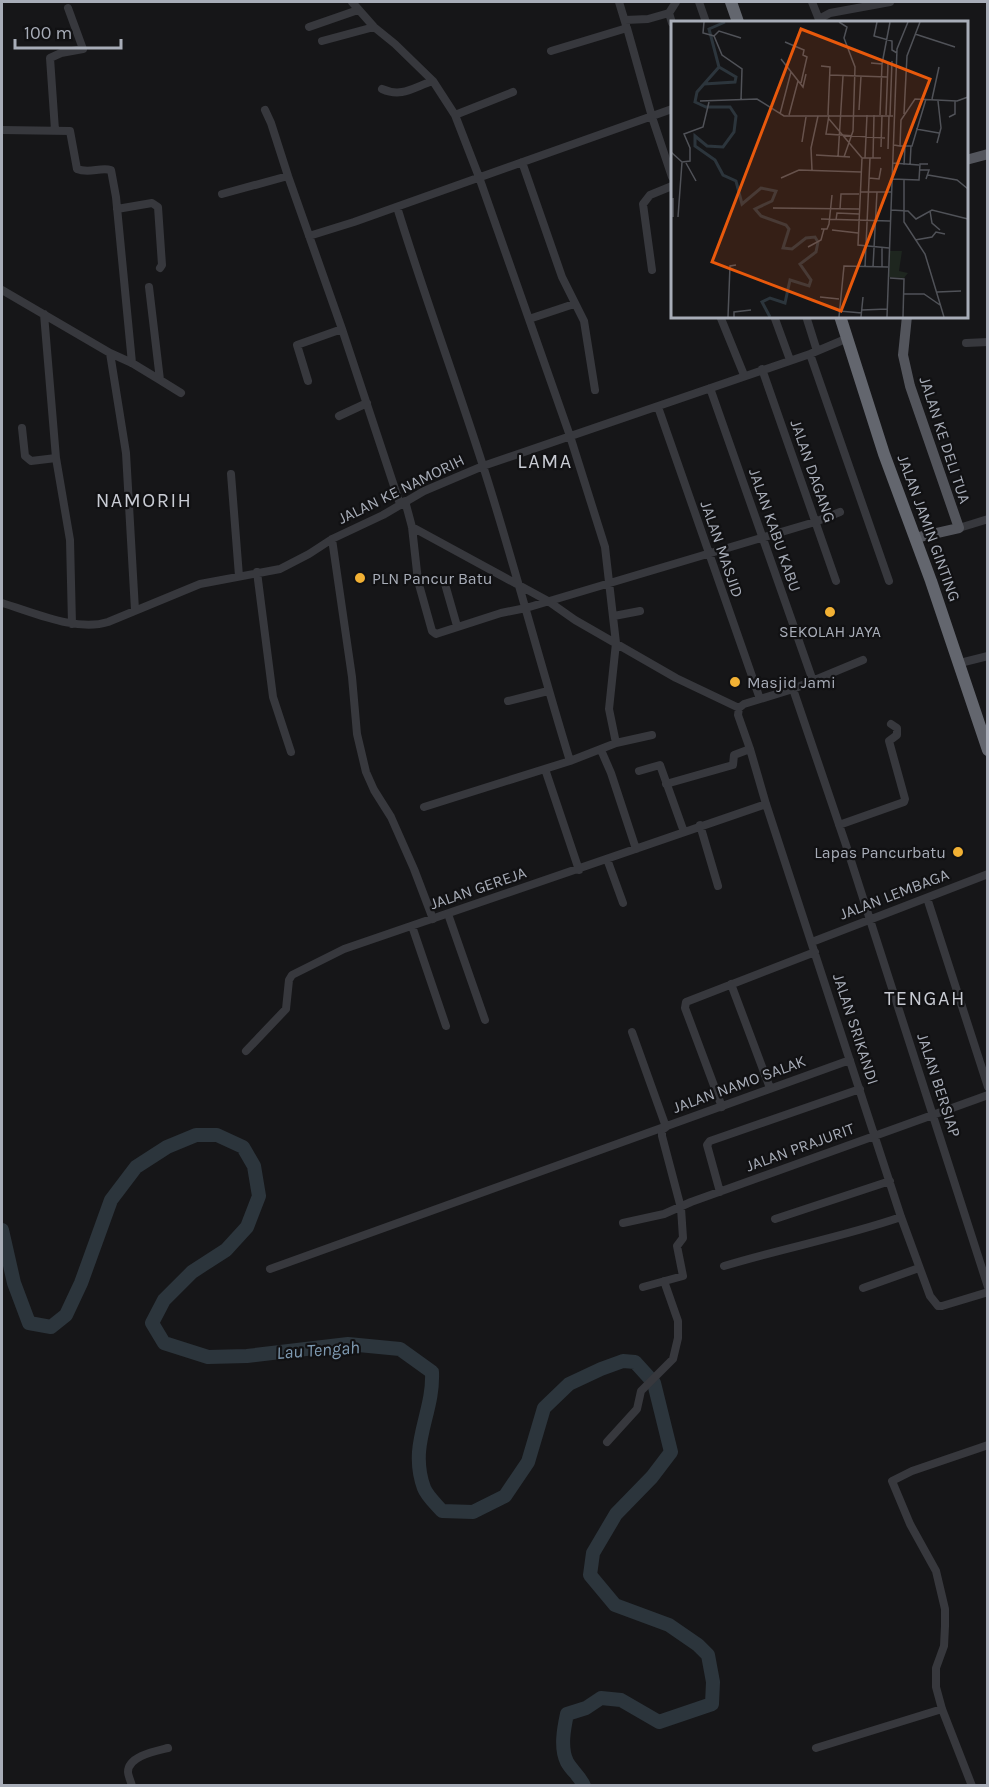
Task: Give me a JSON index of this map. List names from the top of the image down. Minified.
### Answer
{"streets":{"highway":["JALAN JAMIN GINTING"],"main road":["JALAN KE DELI TUA"],"street":["JALAN DAGANG","JALAN KE NAMORIH","JALAN KABU KABU","JALAN MASJID","JALAN GEREJA","JALAN LEMBAGA","JALAN SRIKANDI","JALAN NAMO SALAK","JALAN BERSIAP","JALAN PRAJURIT"]},"crossings":[["JALAN KE DELI TUA","JALAN JAMIN GINTING"],["JALAN DAGANG","JALAN KE NAMORIH"],["JALAN KE NAMORIH","JALAN JAMIN GINTING"],["JALAN KE NAMORIH","JALAN KABU KABU"],["JALAN KE NAMORIH","JALAN MASJID"],["JALAN GEREJA","JALAN SRIKANDI"],["JALAN LEMBAGA","JALAN SRIKANDI"],["JALAN LEMBAGA","JALAN BERSIAP"],["JALAN SRIKANDI","JALAN NAMO SALAK"],["JALAN SRIKANDI","JALAN BERSIAP"],["JALAN SRIKANDI","JALAN PRAJURIT"],["JALAN BERSIAP","JALAN PRAJURIT"]],"districts":["LAMA","NAMORIH","TENGAH"],"water":["Lau Tengah"],"places":["PLN Pancur Batu","SEKOLAH JAYA","Masjid Jami","Lapas Pancurbatu"],"scale_bar":"100 m"}
